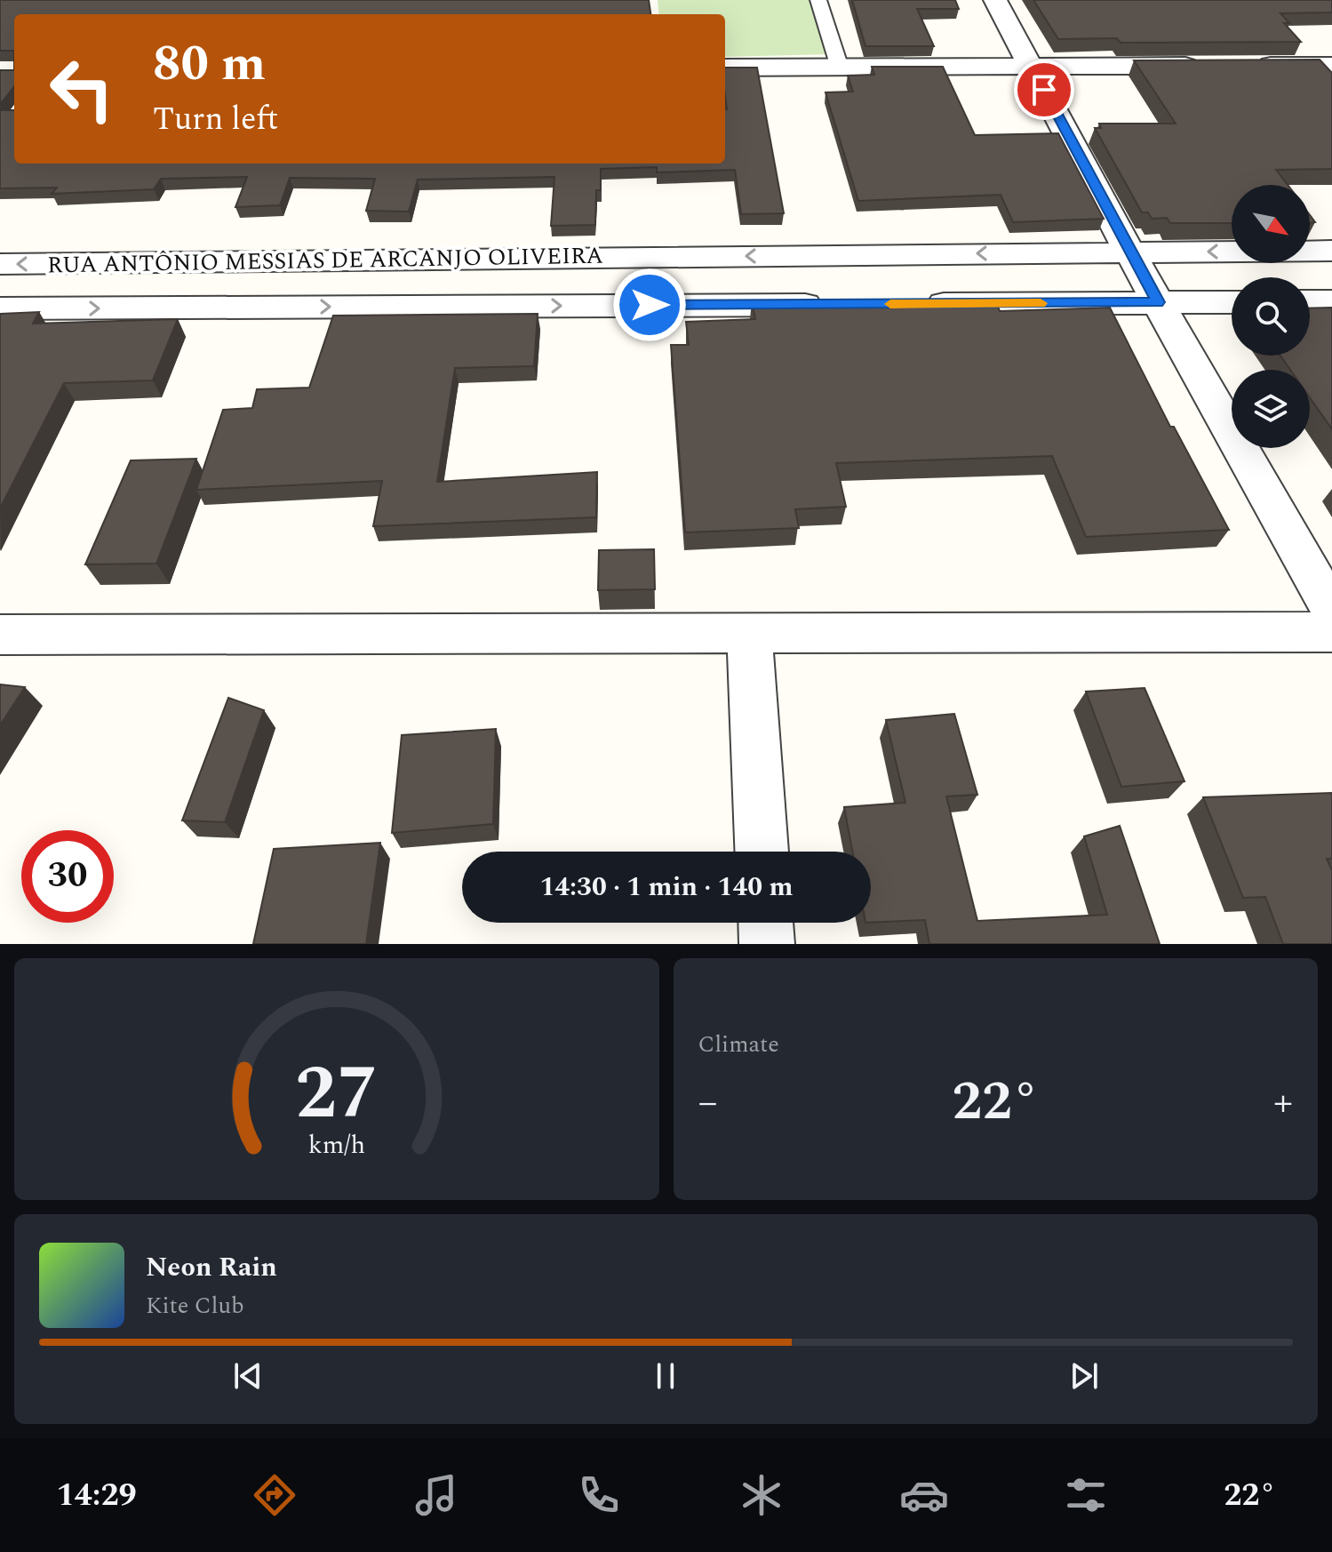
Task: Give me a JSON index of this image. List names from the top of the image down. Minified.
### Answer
{"streets":{"street":["RUA ANTÔNIO MESSIAS DE ARCANJO OLIVEIRA"]},"north":"bottom right","page":{"turn":["80 m","Turn left"],"limit":"30","trip":"14:30 · 1 min · 140 m","tile":"Climate","heat":["−","22°","+"],"song":["Neon Rain","Kite Club"],"tabs":["14:29","22°"],"gauge":["27","km/h"]}}
